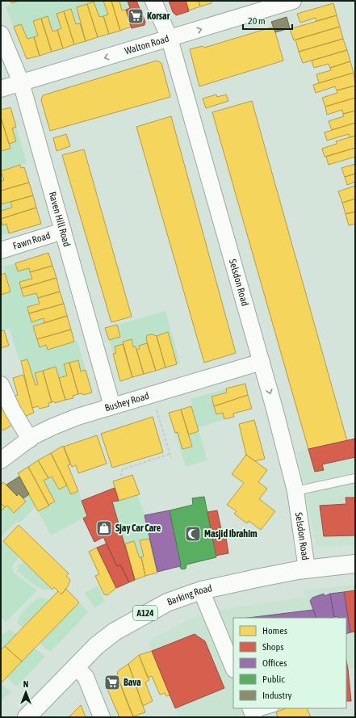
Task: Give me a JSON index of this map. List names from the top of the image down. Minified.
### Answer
{"streets":{"main road":["Barking Road","A124"],"street":["Walton Road","Raven Hill Road","Fawn Road","Selsdon Road","Bushey Road"]},"crossings":[["Walton Road","Raven Hill Road"],["Walton Road","Selsdon Road"],["Raven Hill Road","Fawn Road"],["Raven Hill Road","Bushey Road"],["Selsdon Road","Bushey Road"],["Selsdon Road","Barking Road"]],"places":{"supermarket":["Korsar","Bava"],"shop":["Sjay Car Care"],"mosque":["Masjid Ibrahim"]},"legend":["Homes","Shops","Offices","Public","Industry"],"scale_bar":"20 m","north":"top"}
